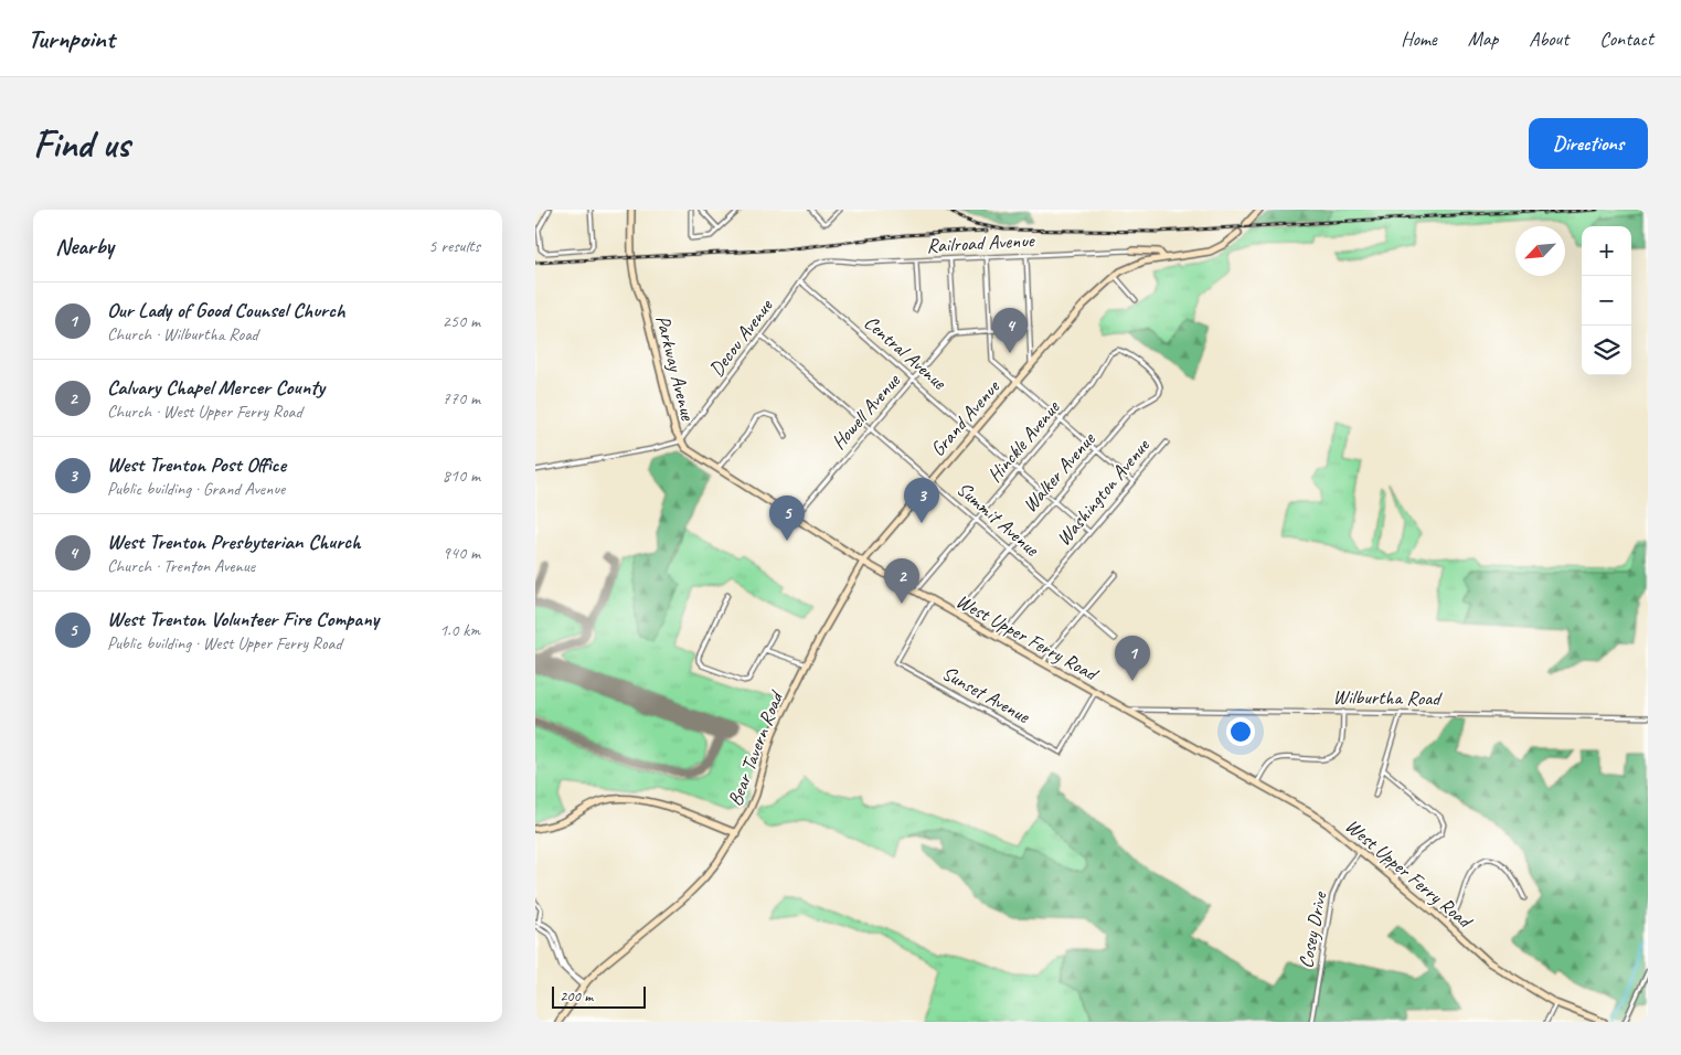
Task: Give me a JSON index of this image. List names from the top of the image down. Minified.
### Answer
{"streets":{"main road":["Parkway Avenue","Grand Avenue","West Upper Ferry Road","Bear Tavern Road"],"street":["Railroad Avenue","Decou Avenue","Central Avenue","Howell Avenue","Hinckle Avenue","Walker Avenue","Washington Avenue","Summit Avenue","Sunset Avenue","Wilburtha Road","Cosey Drive"]},"crossings":[["Railroad Avenue","Decou Avenue"],["Decou Avenue","Central Avenue"],["Decou Avenue","Parkway Avenue"],["Decou Avenue","Summit Avenue"],["Decou Avenue","West Upper Ferry Road"],["Central Avenue","Howell Avenue"],["Central Avenue","Grand Avenue"],["Central Avenue","Hinckle Avenue"],["Central Avenue","Walker Avenue"],["Central Avenue","Washington Avenue"],["Parkway Avenue","West Upper Ferry Road"],["Howell Avenue","Summit Avenue"],["Howell Avenue","West Upper Ferry Road"],["Grand Avenue","Summit Avenue"],["Grand Avenue","West Upper Ferry Road"],["Grand Avenue","Bear Tavern Road"],["Hinckle Avenue","Walker Avenue"],["Hinckle Avenue","Summit Avenue"],["Hinckle Avenue","West Upper Ferry Road"],["Walker Avenue","Summit Avenue"],["Walker Avenue","West Upper Ferry Road"],["Washington Avenue","Summit Avenue"],["Washington Avenue","West Upper Ferry Road"],["West Upper Ferry Road","Sunset Avenue"],["West Upper Ferry Road","Wilburtha Road"],["West Upper Ferry Road","Bear Tavern Road"],["West Upper Ferry Road","Cosey Drive"]],"scale_bar":"200 m","north":"bottom left","page":{"header":"Turnpoint","nav":["Home","Map","About","Contact"],"buttons":"Directions","title":"Find us","heading":["Nearby","5 results"],"map_buttons":["+","−"],"list":[{"mark":"1","name":"Our Lady of Good Counsel Church","note":"Church · Wilburtha Road","value":"250 m"},{"mark":"2","name":"Calvary Chapel Mercer County","note":"Church · West Upper Ferry Road","value":"770 m"},{"mark":"3","name":"West Trenton Post Office","note":"Public building · Grand Avenue","value":"810 m"},{"mark":"4","name":"West Trenton Presbyterian Church","note":"Church · Trenton Avenue","value":"940 m"},{"mark":"5","name":"West Trenton Volunteer Fire Company","note":"Public building · West Upper Ferry Road","value":"1.0 km"}],"pins":["4","3","5","2","1"],"scale":"200 m"}}
